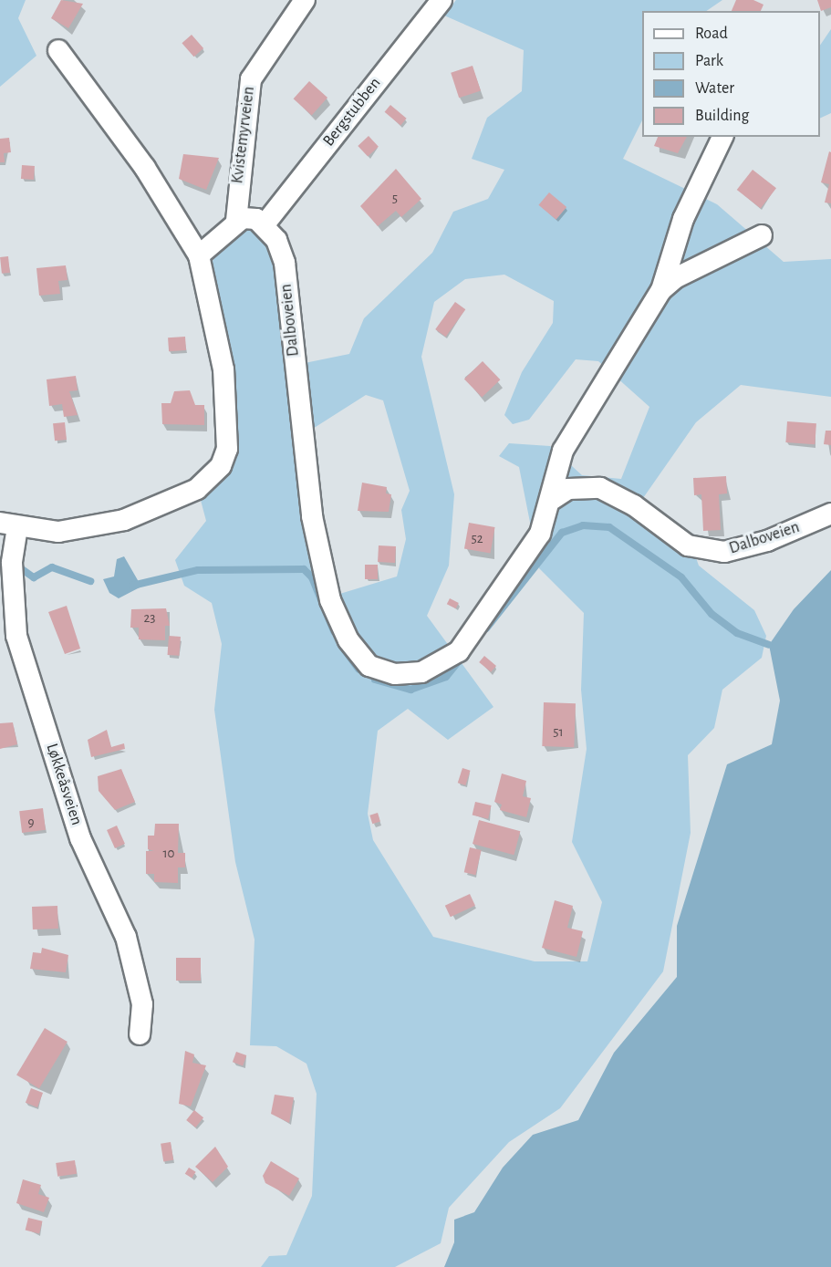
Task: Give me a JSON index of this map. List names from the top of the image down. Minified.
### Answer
{"streets":{"street":["Bergstubben","Kvistemyrveien","Dalboveien","Løkkeåsveien"]},"crossings":[["Bergstubben","Dalboveien"]],"house_numbers":["5","52","23","51","9","10"],"legend":["Road","Park","Water","Building"]}
